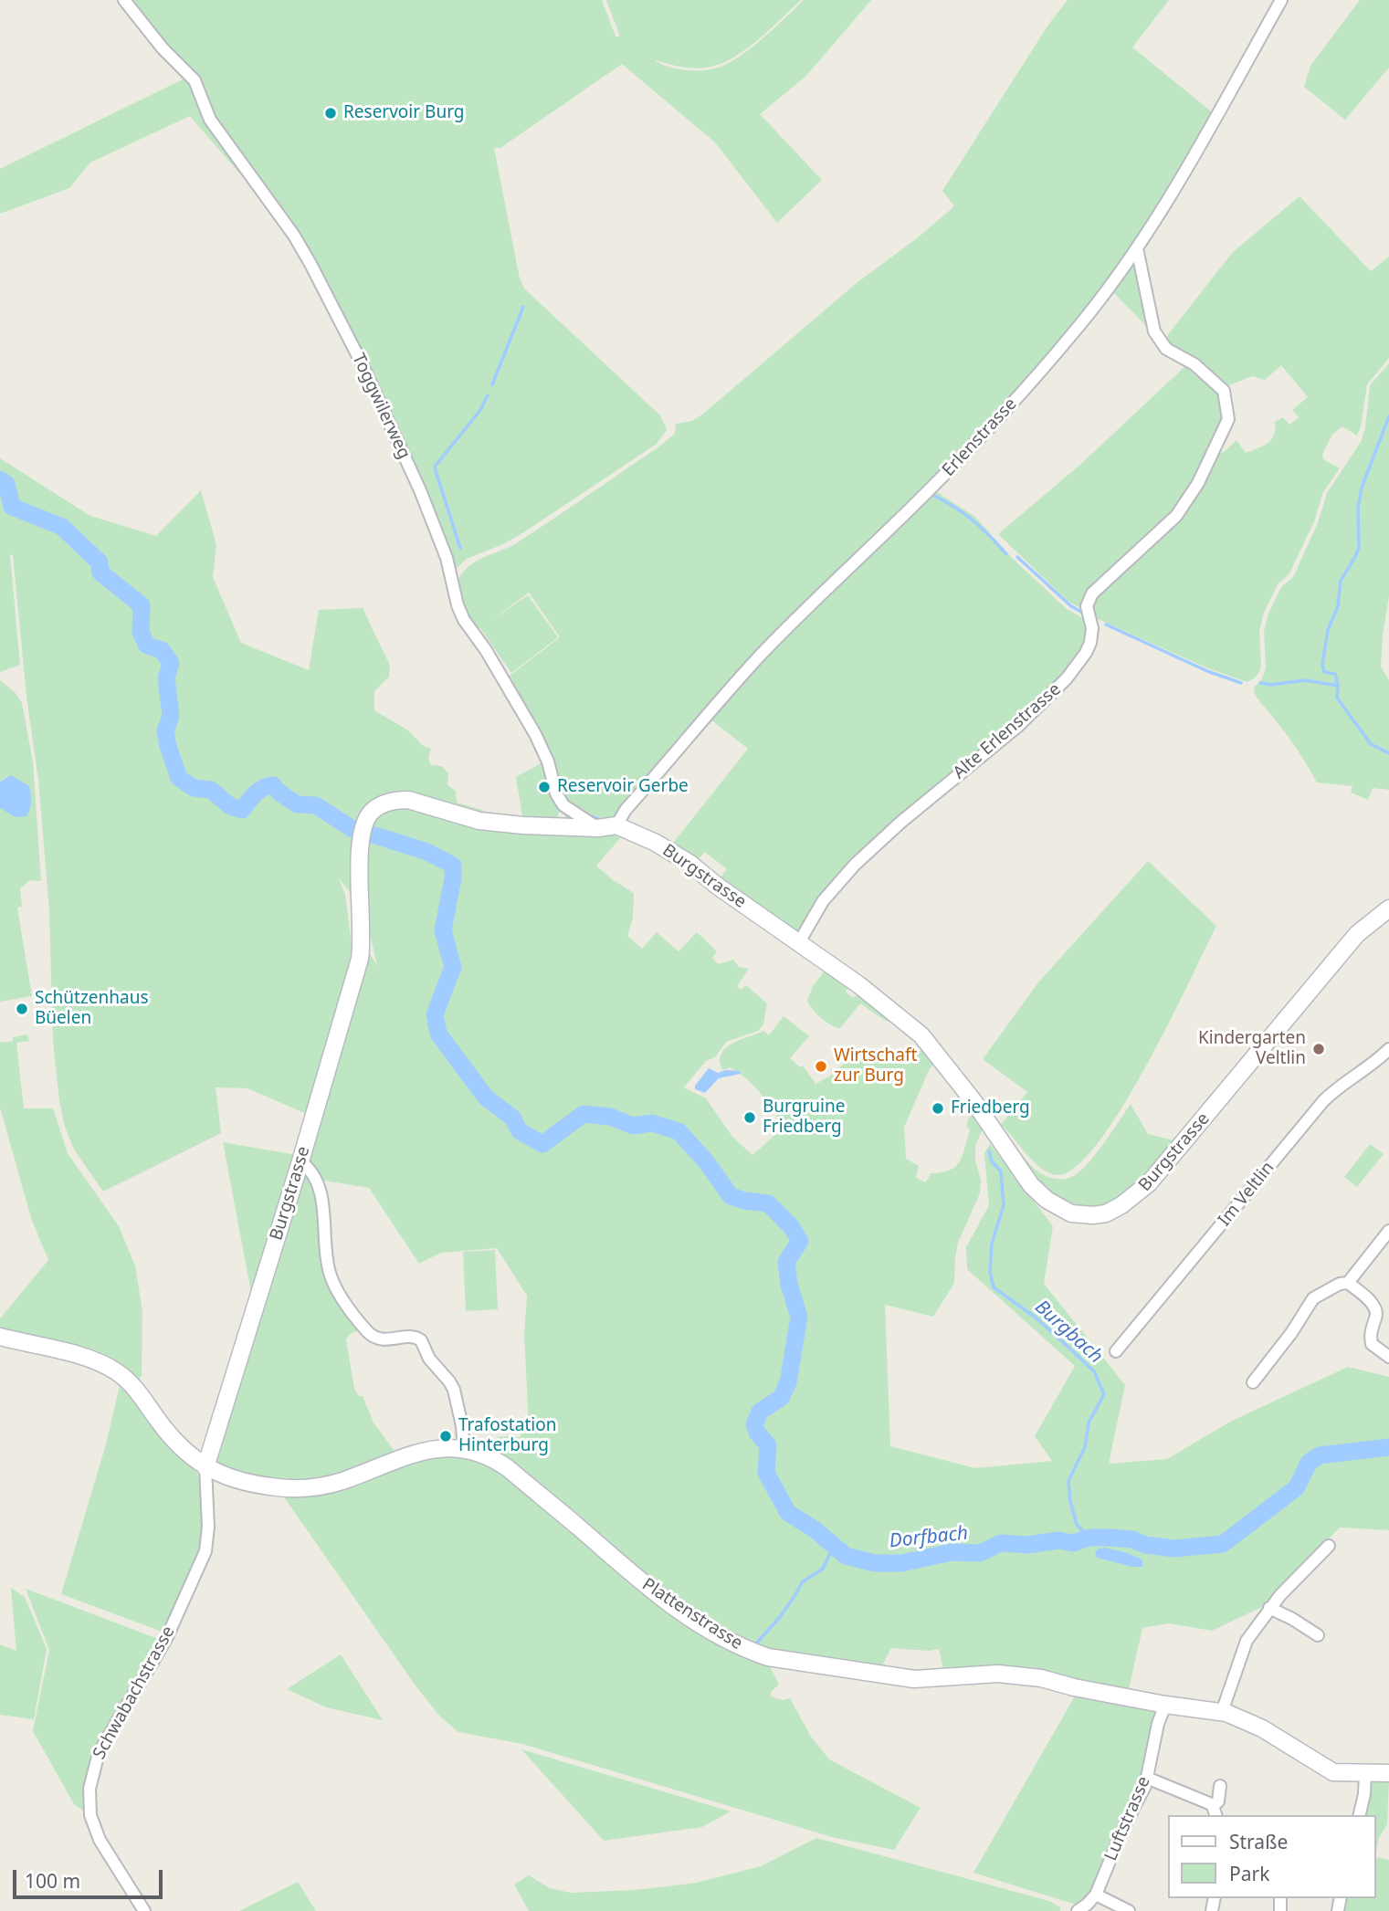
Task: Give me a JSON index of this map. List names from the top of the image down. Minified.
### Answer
{"streets":{"street":["Toggwilerweg","Erlenstrasse","Alte Erlenstrasse","Burgstrasse","Im Veltlin","Plattenstrasse","Schwabachstrasse","Luftstrasse"]},"crossings":[["Toggwilerweg","Burgstrasse"],["Erlenstrasse","Alte Erlenstrasse"],["Erlenstrasse","Burgstrasse"],["Alte Erlenstrasse","Burgstrasse"],["Burgstrasse","Plattenstrasse"],["Burgstrasse","Schwabachstrasse"],["Plattenstrasse","Schwabachstrasse"],["Plattenstrasse","Luftstrasse"]],"water":["Burgbach","Dorfbach"],"places":["Reservoir Burg","Reservoir Gerbe","Schützenhaus Büelen","Kindergarten Veltlin","Wirtschaft zur Burg","Friedberg","Burgruine Friedberg","Trafostation Hinterburg"],"legend":["Straße","Park"],"scale_bar":"100 m"}
